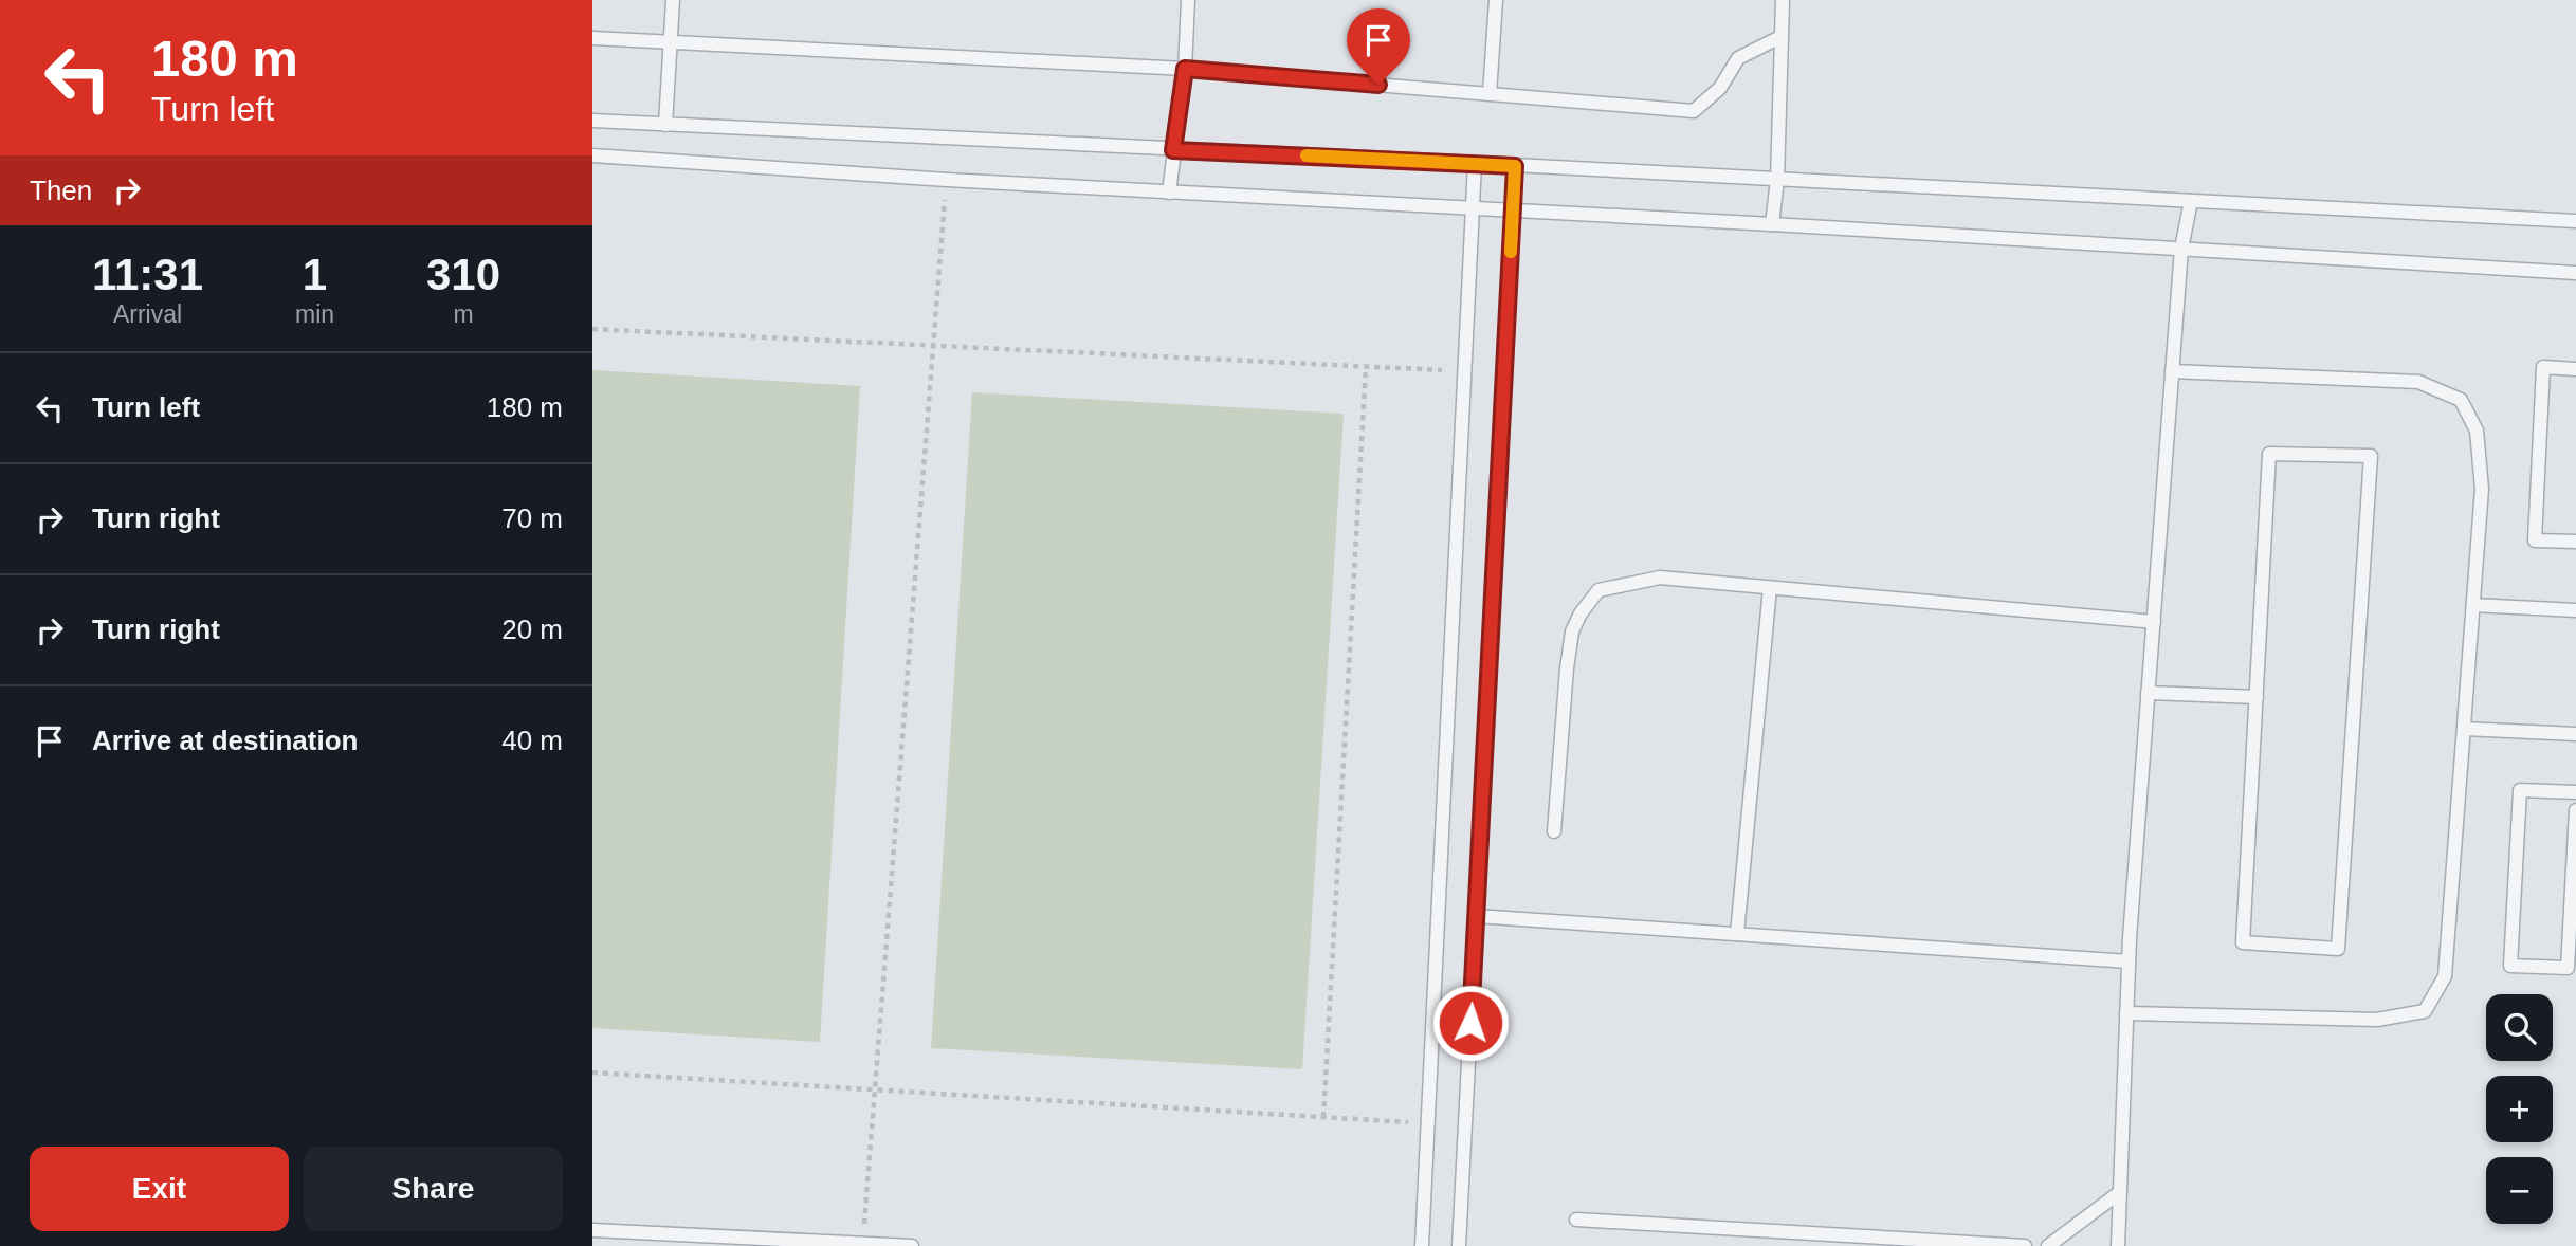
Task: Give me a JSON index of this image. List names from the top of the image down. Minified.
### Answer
{"page":{"turn":["180 m","Turn left"],"then":"Then","eta":["11:31","Arrival","1","min","310","m"],"list":[{"name":"Turn left","value":"180 m"},{"name":"Turn right","value":"70 m"},{"name":"Turn right","value":"20 m"},{"name":"Arrive at destination","value":"40 m"}],"map_buttons":["+","−"],"buttons":["Exit","Share"]}}
